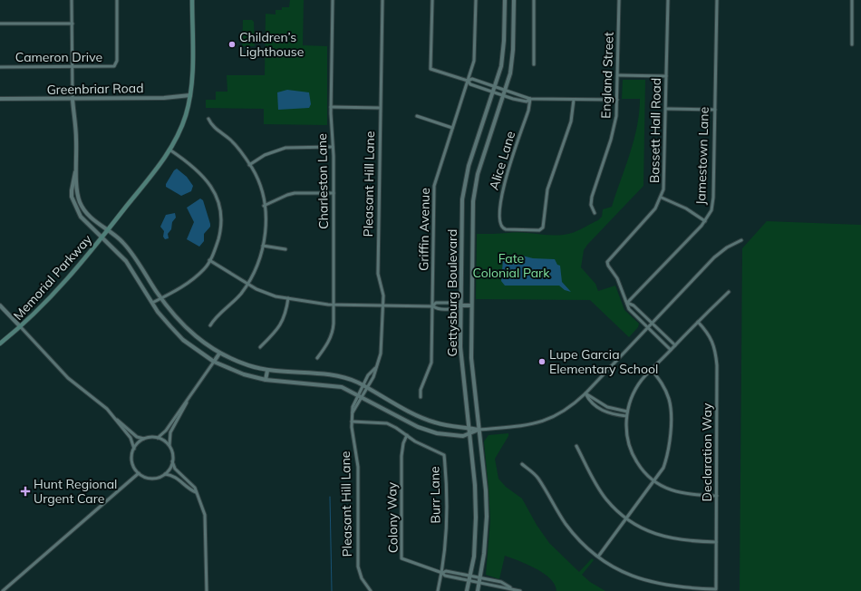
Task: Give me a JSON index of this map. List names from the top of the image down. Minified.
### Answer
{"streets":{"main road":["Memorial Parkway"],"street":["Cameron Drive","England Street","Greenbriar Road","Bassett Hall Road","Jamestown Lane","Alice Lane","Charleston Lane","Pleasant Hill Lane","Griffin Avenue","Gettysburg Boulevard","Declaration Way","Burr Lane","Colony Way"]},"crossings":[["Greenbriar Road","Memorial Parkway"],["Bassett Hall Road","Jamestown Lane"],["Pleasant Hill Lane","Burr Lane"],["Gettysburg Boulevard","Colony Way"],["Burr Lane","Colony Way"]],"parks":["Fate Colonial Park"],"places":{"other":["Children’s Lighthouse","Lupe Garcia Elementary School"],"health":["Hunt Regional Urgent Care"]}}
